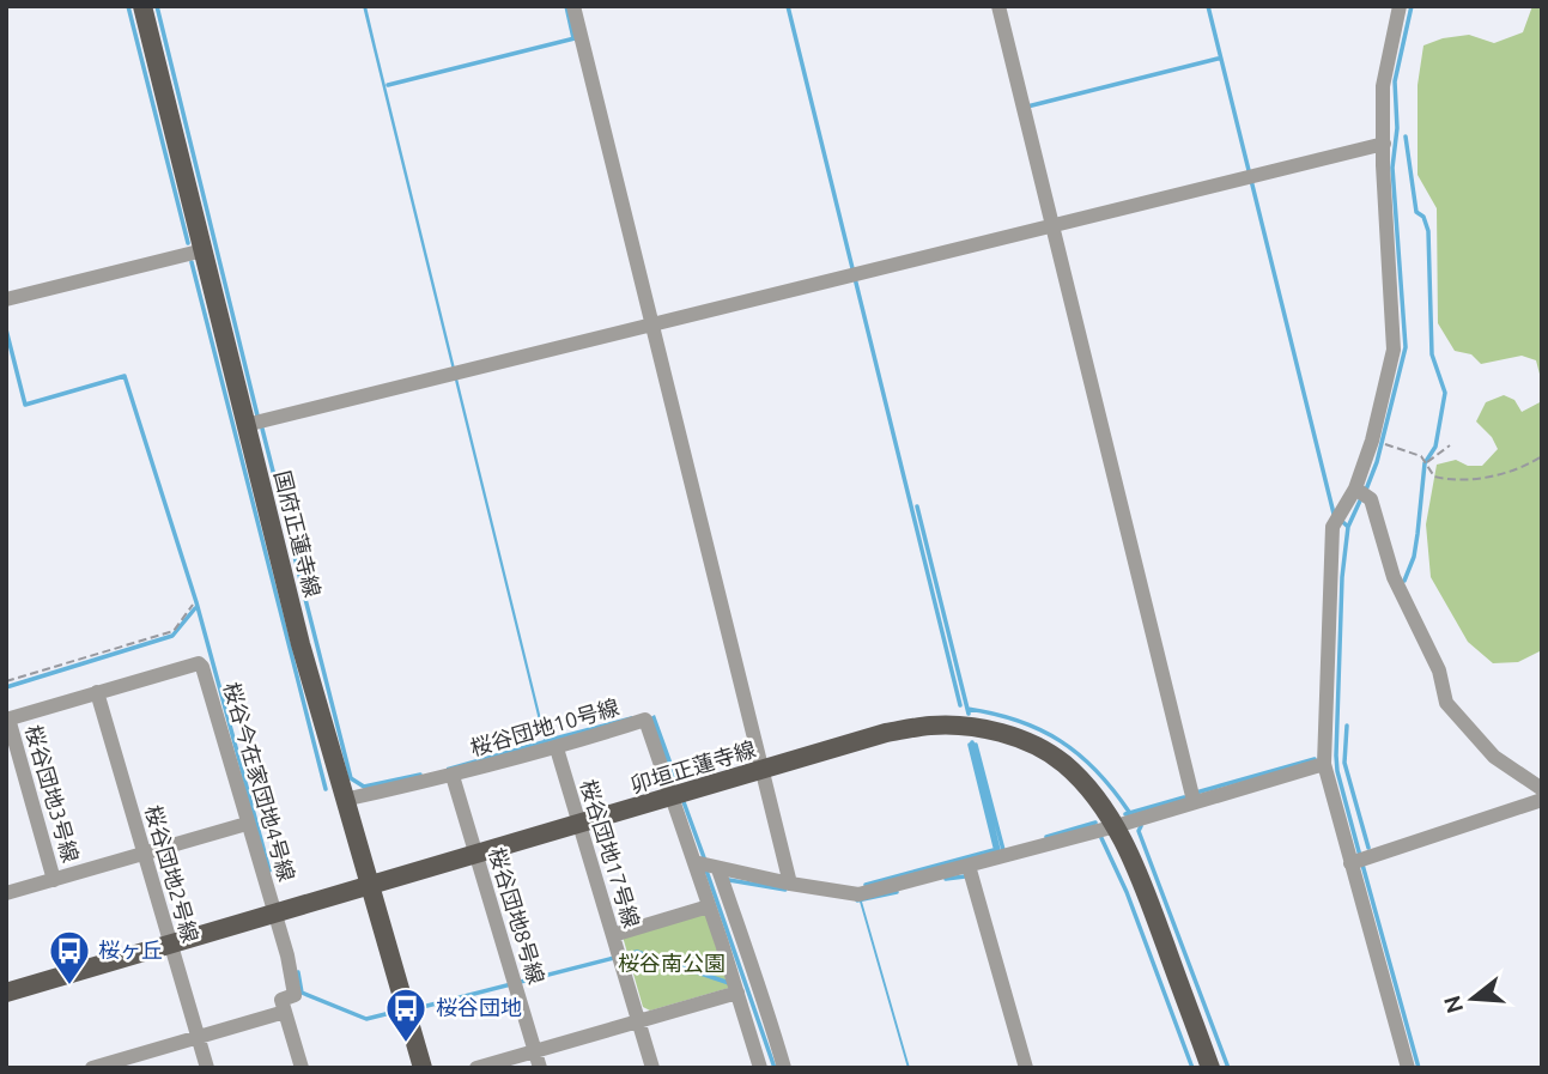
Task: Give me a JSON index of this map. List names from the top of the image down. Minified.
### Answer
{"streets":{"main road":["国府正蓮寺線","卯垣正蓮寺線"],"street":["桜谷団地10号線","桜谷今在家団地4号線","桜谷団地3号線","桜谷団地17号線","桜谷団地2号線","桜谷団地8号線"]},"crossings":[["国府正蓮寺線","桜谷団地10号線"],["国府正蓮寺線","卯垣正蓮寺線"],["桜谷団地10号線","卯垣正蓮寺線"],["桜谷団地10号線","桜谷団地17号線"],["桜谷団地10号線","桜谷団地8号線"],["卯垣正蓮寺線","桜谷今在家団地4号線"],["卯垣正蓮寺線","桜谷団地17号線"],["卯垣正蓮寺線","桜谷団地2号線"],["卯垣正蓮寺線","桜谷団地8号線"],["桜谷今在家団地4号線","桜谷団地3号線"],["桜谷今在家団地4号線","桜谷団地2号線"]],"parks":["桜谷南公園"],"places":{"bus stop":["桜ヶ丘","桜谷団地"]},"north":"left"}
